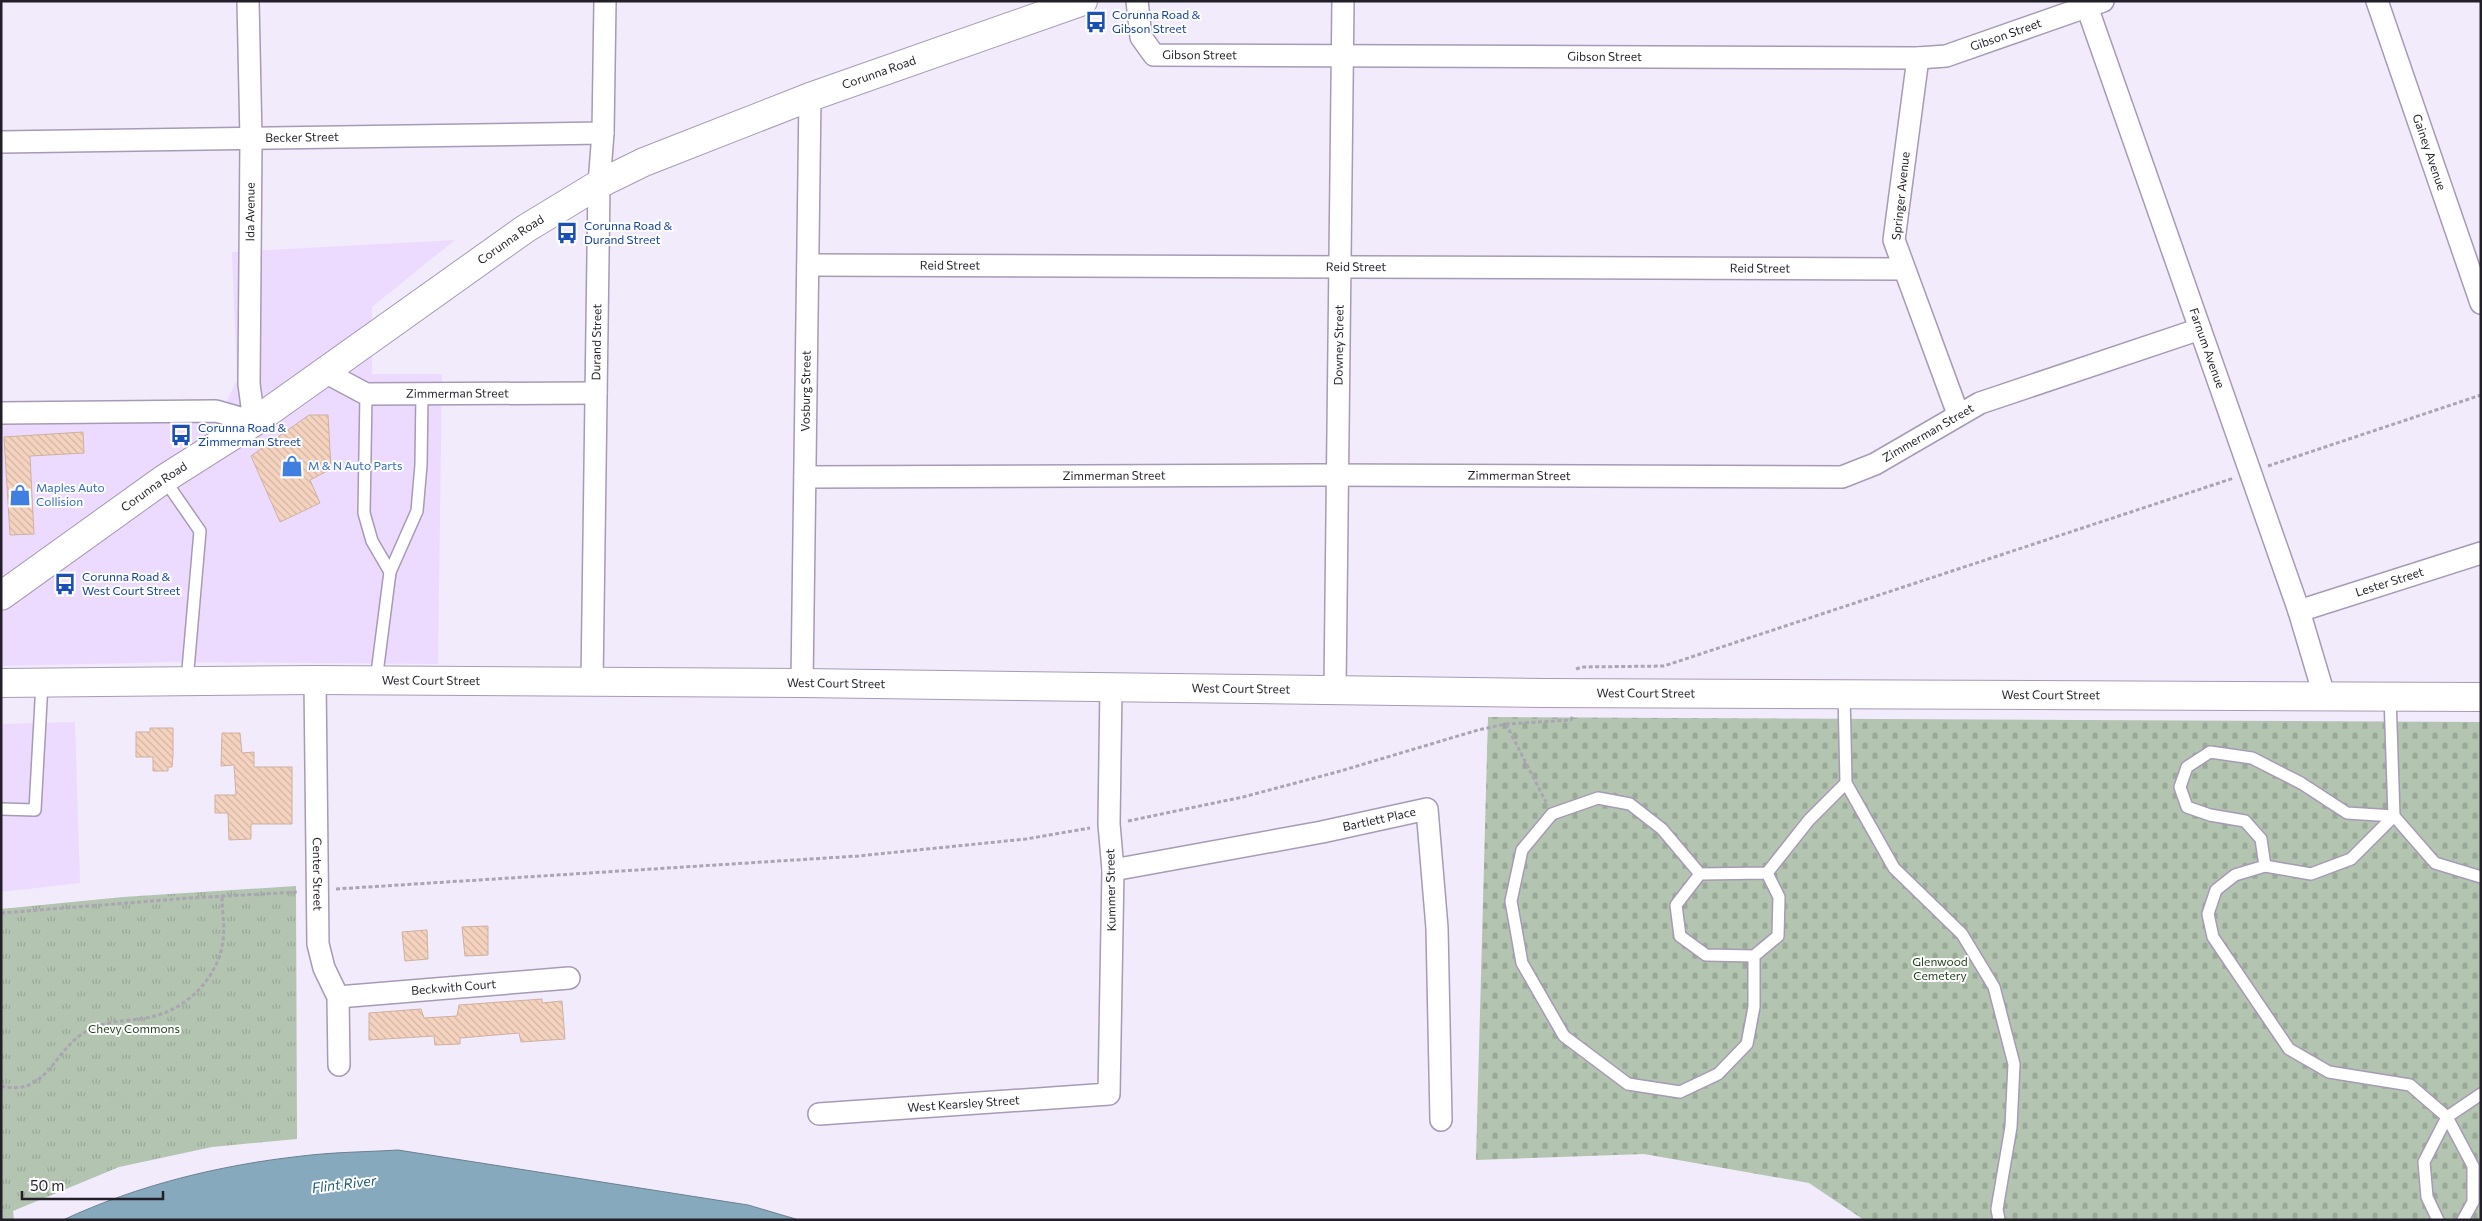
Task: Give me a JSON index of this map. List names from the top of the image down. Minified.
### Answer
{"streets":{"street":["Gibson Street","Corunna Road","Becker Street","Gainey Avenue","Springer Avenue","Ida Avenue","Reid Street","Durand Street","Downey Street","Farnum Avenue","Vosburg Street","Zimmerman Street","Lester Street","West Court Street","Bartlett Place","Center Street","Kummer Street","Beckwith Court","West Kearsley Street"]},"crossings":[["Gibson Street","Springer Avenue"],["Gibson Street","Downey Street"],["Gibson Street","Farnum Avenue"],["Corunna Road","Ida Avenue"],["Corunna Road","Durand Street"],["Corunna Road","Vosburg Street"],["Corunna Road","Zimmerman Street"],["Becker Street","Ida Avenue"],["Becker Street","Durand Street"],["Springer Avenue","Reid Street"],["Springer Avenue","Zimmerman Street"],["Reid Street","Downey Street"],["Reid Street","Vosburg Street"],["Durand Street","Zimmerman Street"],["Durand Street","West Court Street"],["Downey Street","Zimmerman Street"],["Downey Street","West Court Street"],["Farnum Avenue","Zimmerman Street"],["Farnum Avenue","Lester Street"],["Farnum Avenue","West Court Street"],["Vosburg Street","Zimmerman Street"],["Vosburg Street","West Court Street"],["West Court Street","Center Street"],["West Court Street","Kummer Street"],["Bartlett Place","Kummer Street"],["Center Street","Beckwith Court"],["Kummer Street","West Kearsley Street"]],"water":["Flint River"],"parks":["Glenwood Cemetery","Chevy Commons"],"places":{"bus stop":["Corunna Road & Gibson Street","Corunna Road & Durand Street","Corunna Road & Zimmerman Street","Corunna Road & West Court Street"],"shop":["M & N Auto Parts","Maples Auto Collision"]},"scale_bar":"50 m"}
